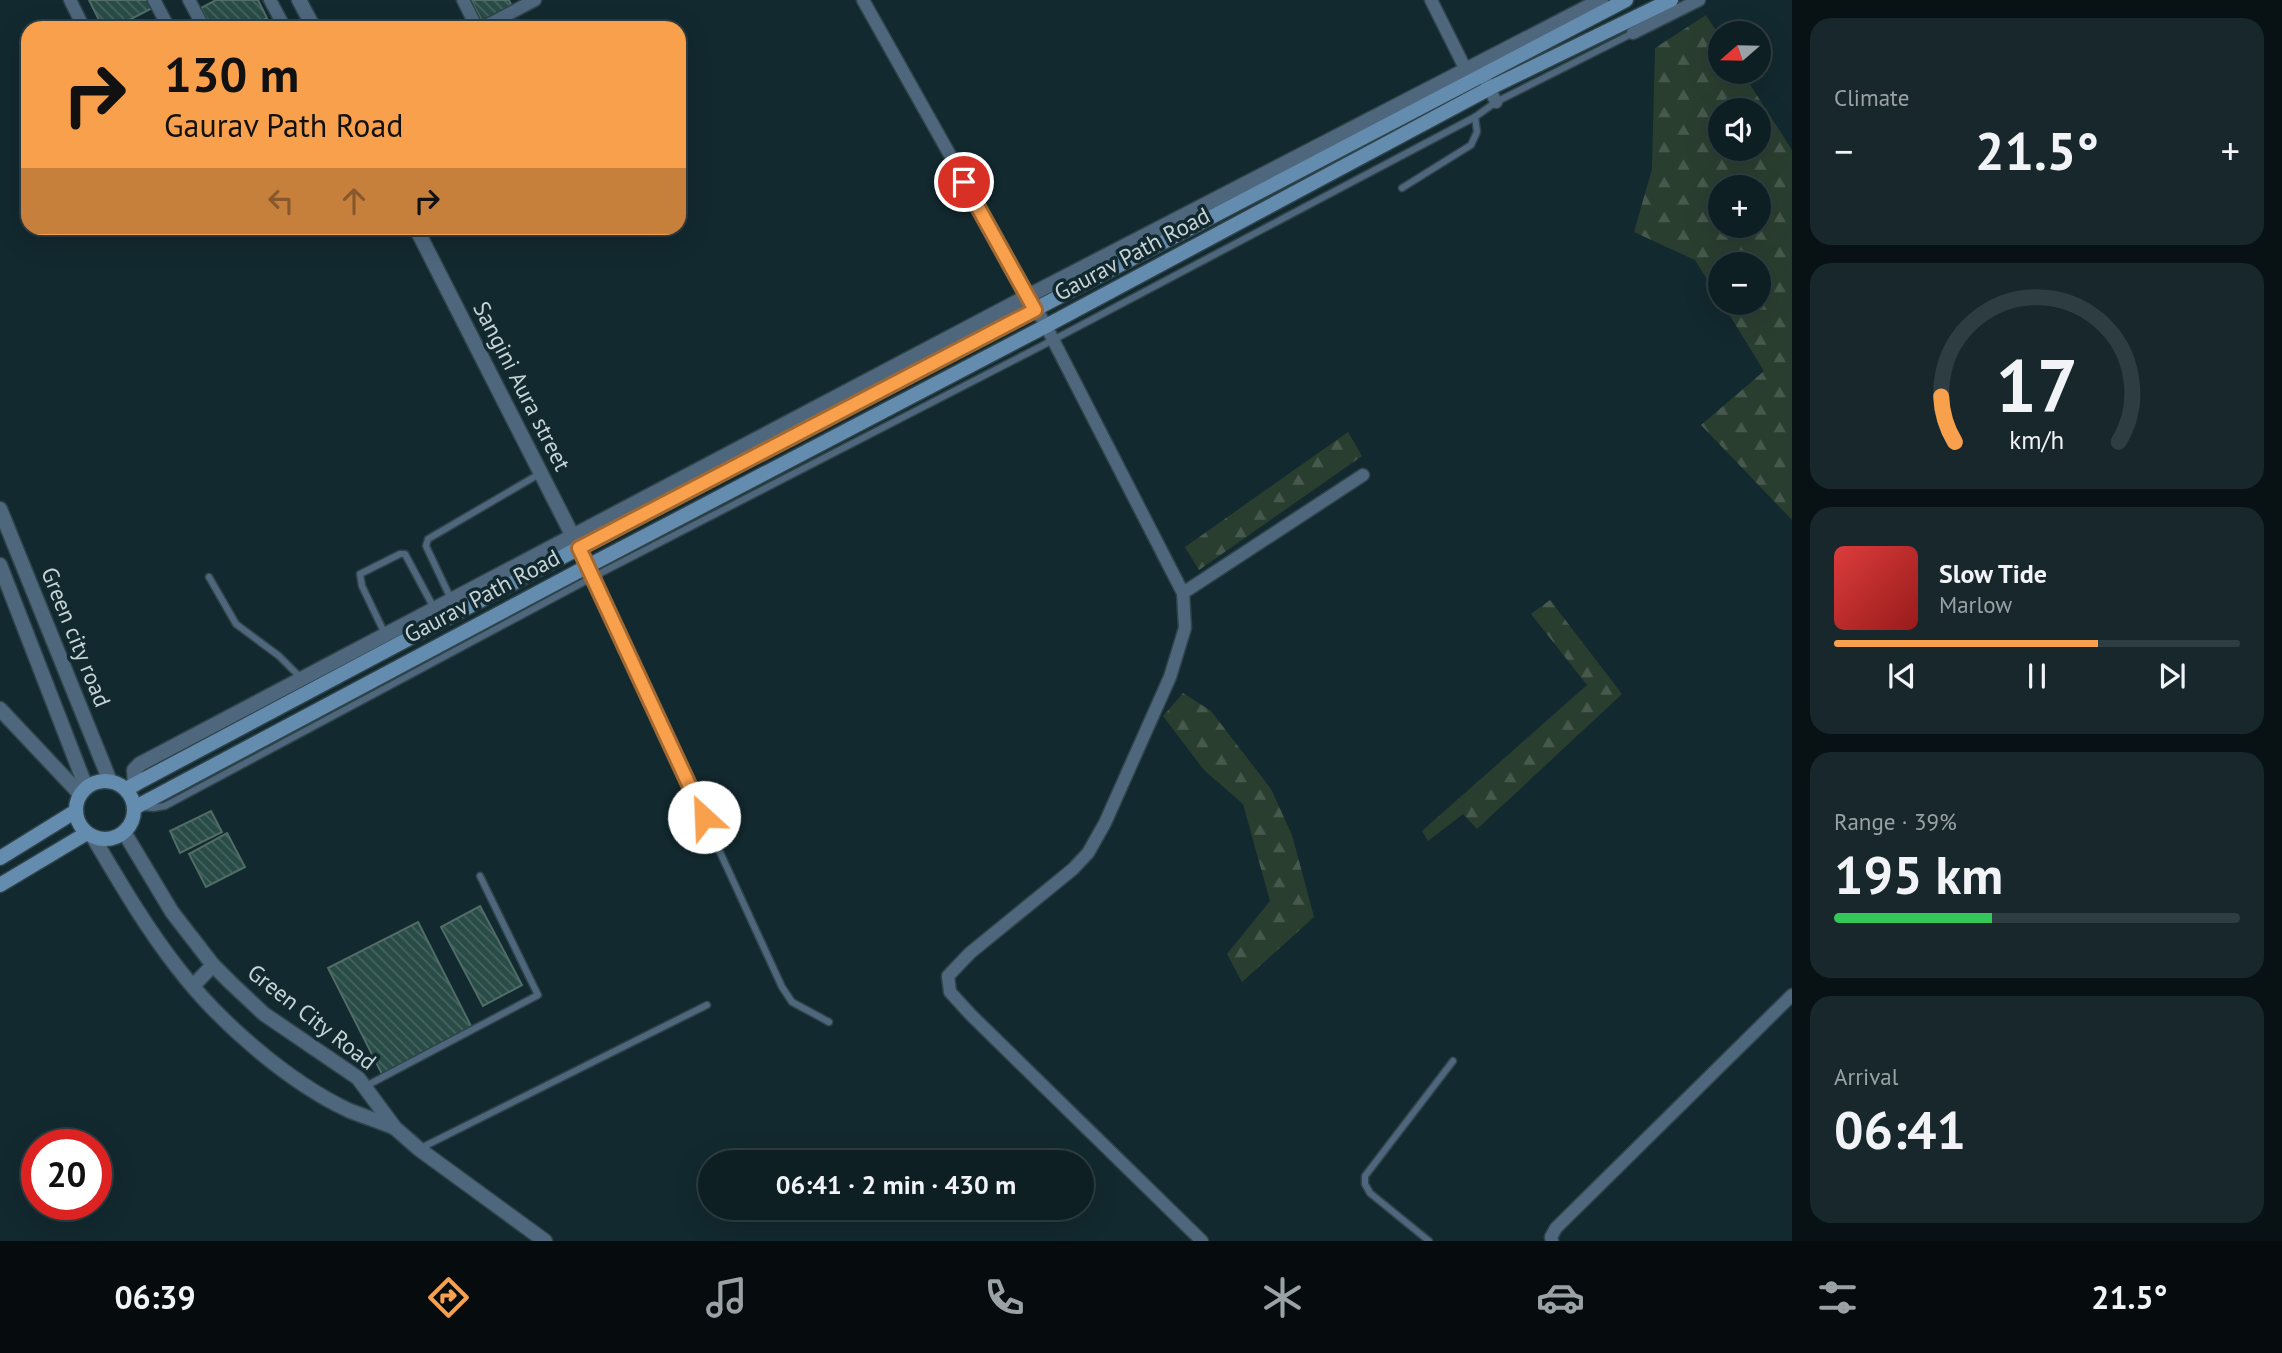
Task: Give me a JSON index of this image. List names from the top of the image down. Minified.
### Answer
{"streets":{"main road":["Gaurav Path Road"],"street":["Sangini Aura street","Green city road","Green City Road"]},"crossings":[["Gaurav Path Road","Sangini Aura street"],["Gaurav Path Road","Green city road"],["Gaurav Path Road","Green City Road"],["Green city road","Green City Road"]],"north":"left","page":{"tile":["Climate",["Range · 39%","195 km"],["Arrival","06:41"]],"map_buttons":["+","−"],"turn":["130 m","Gaurav Path Road"],"heat":["−","21.5°","+"],"song":["Slow Tide","Marlow"],"limit":"20","trip":"06:41 · 2 min · 430 m","tabs":["06:39","21.5°"],"gauge":["17","km/h"]}}
